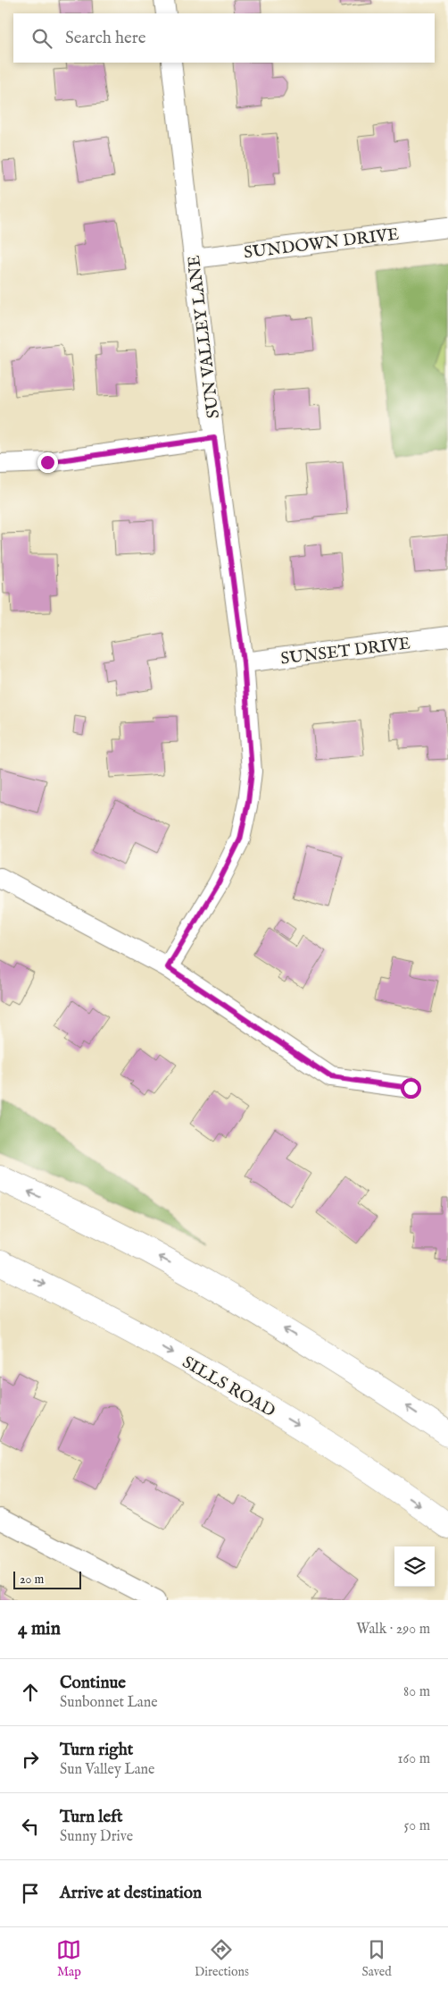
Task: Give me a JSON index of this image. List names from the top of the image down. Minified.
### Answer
{"streets":{"main road":["SILLS ROAD"],"street":["SUNDOWN DRIVE","SUN VALLEY LANE","SUNSET DRIVE"]},"crossings":[["SUNDOWN DRIVE","SUN VALLEY LANE"],["SUN VALLEY LANE","SUNSET DRIVE"]],"scale_bar":"20 m","page":{"search":"Search here","scale":"20 m","heading":["4 min","Walk · 290 m"],"list":[["Continue","Sunbonnet Lane","80 m"],["Turn right","Sun Valley Lane","160 m"],["Turn left","Sunny Drive","50 m"],"Arrive at destination"],"nav":["Map","Directions","Saved"]}}
